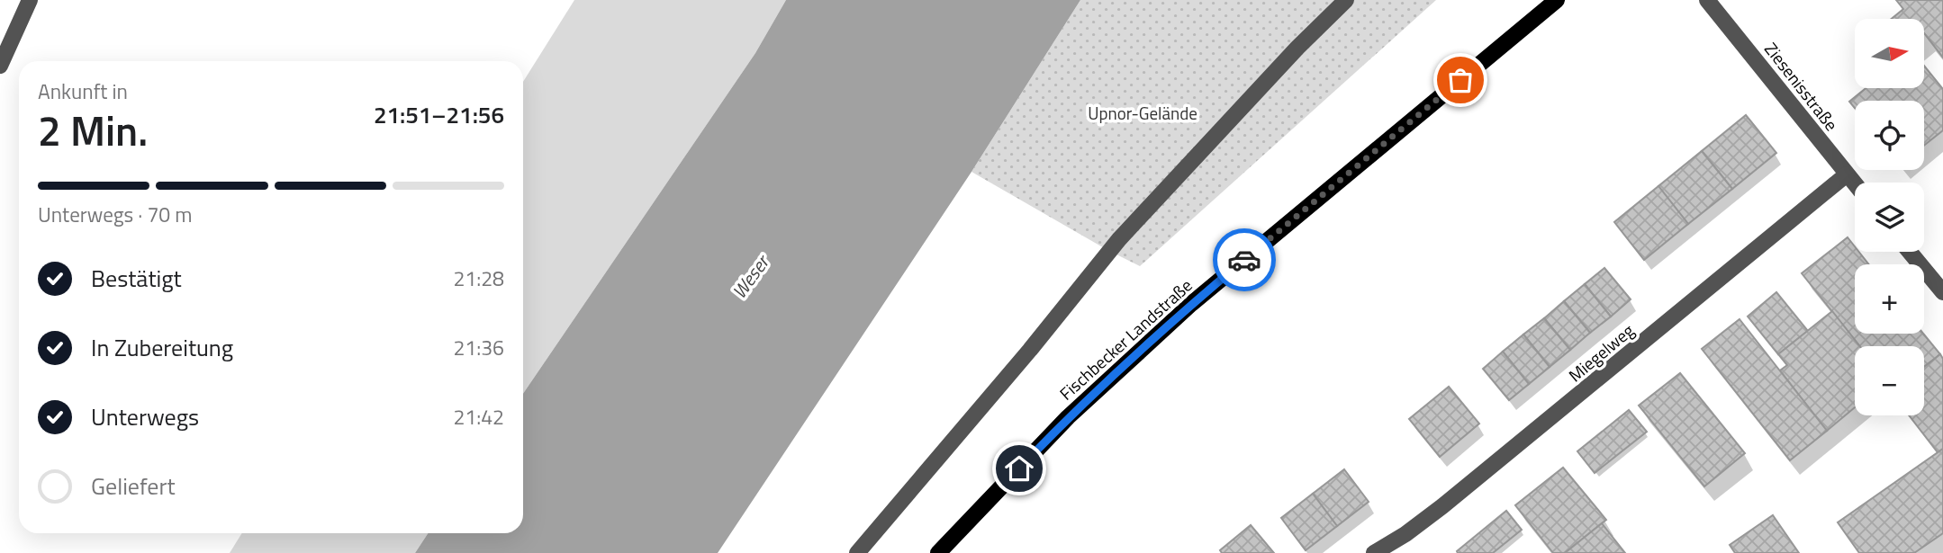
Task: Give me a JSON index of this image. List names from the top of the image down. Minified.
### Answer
{"streets":{"main road":["Fischbecker Landstraße"],"street":["Ziesenisstraße","Miegelweg"]},"crossings":[["Ziesenisstraße","Miegelweg"]],"water":["Weser"],"parks":["Upnor-Gelände"],"north":"right","page":{"map_buttons":["+","−"],"heading":["2 Min.","Ankunft in","21:51–21:56"],"bar":"Unterwegs · 70 m","list":[["Bestätigt","21:28"],["In Zubereitung","21:36"],["Unterwegs","21:42"],"Geliefert"]}}
